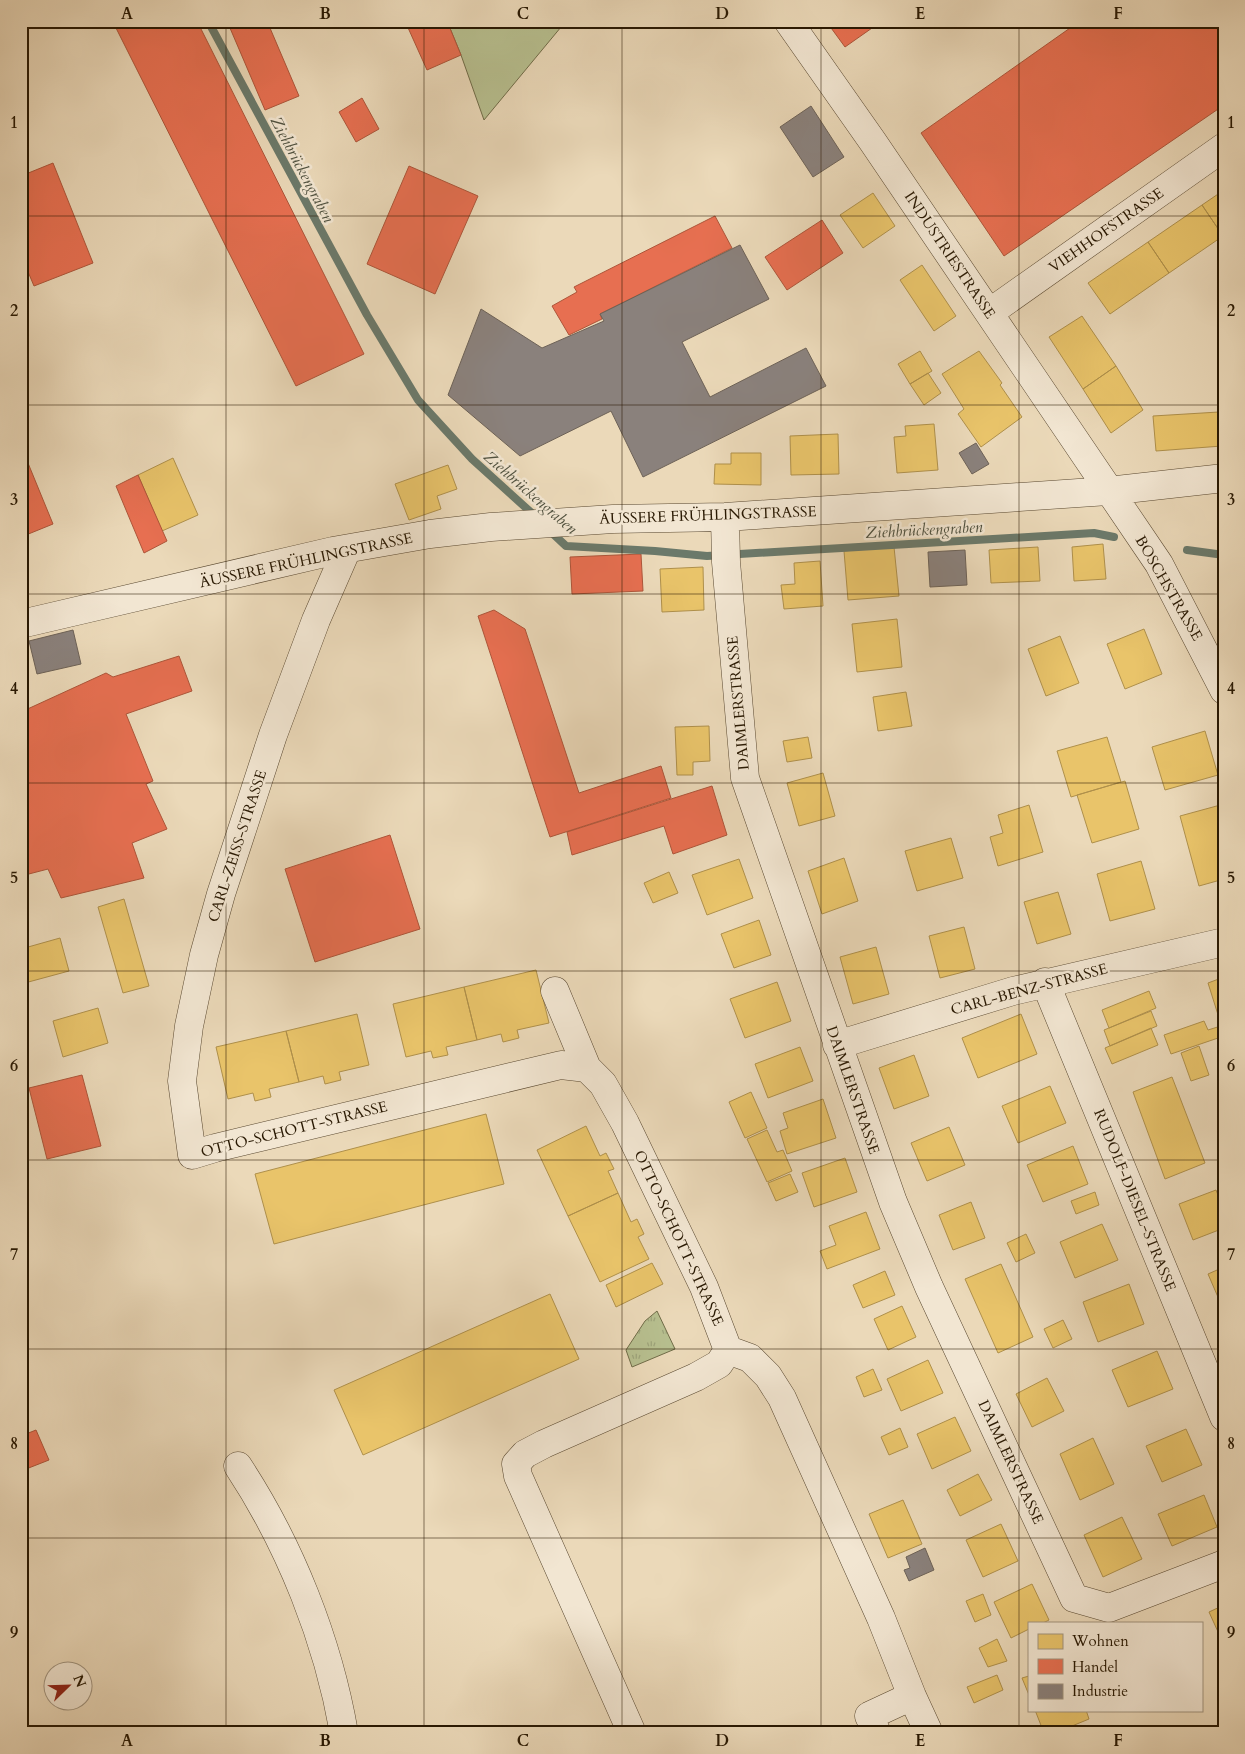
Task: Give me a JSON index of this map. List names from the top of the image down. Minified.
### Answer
{"streets":{"street":["VIEHHOFSTRASSE","INDUSTRIESTRASSE","ÄUSSERE FRÜHLINGSTRASSE","BOSCHSTRASSE","DAIMLERSTRASSE","CARL-ZEISS-STRASSE","CARL-BENZ-STRASSE","OTTO-SCHOTT-STRASSE","RUDOLF-DIESEL-STRASSE"]},"crossings":[["VIEHHOFSTRASSE","INDUSTRIESTRASSE"],["INDUSTRIESTRASSE","ÄUSSERE FRÜHLINGSTRASSE"],["INDUSTRIESTRASSE","BOSCHSTRASSE"],["ÄUSSERE FRÜHLINGSTRASSE","BOSCHSTRASSE"],["ÄUSSERE FRÜHLINGSTRASSE","DAIMLERSTRASSE"],["ÄUSSERE FRÜHLINGSTRASSE","CARL-ZEISS-STRASSE"],["DAIMLERSTRASSE","CARL-BENZ-STRASSE"],["CARL-ZEISS-STRASSE","OTTO-SCHOTT-STRASSE"],["CARL-BENZ-STRASSE","RUDOLF-DIESEL-STRASSE"]],"water":["Ziehbrückengraben"],"legend":["Wohnen","Handel","Industrie"],"north":"top right","grid":{"columns":["A","B","C","D","E","F"],"rows":["1","2","3","4","5","6","7","8","9"]}}
